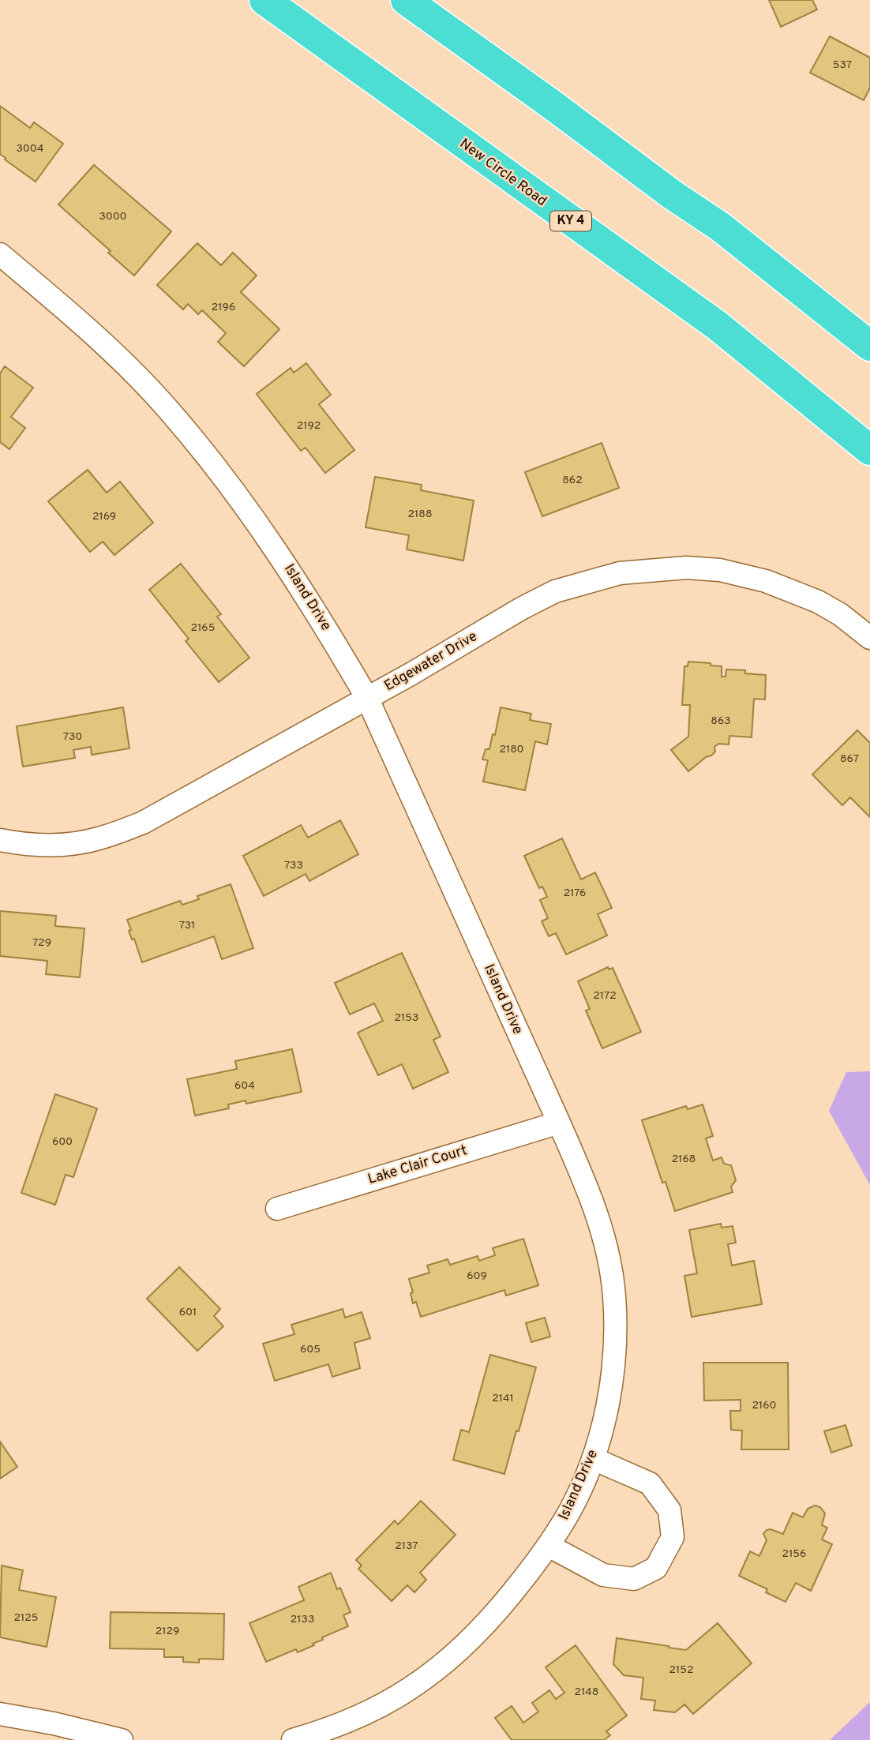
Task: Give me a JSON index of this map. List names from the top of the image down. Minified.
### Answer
{"streets":{"highway":["New Circle Road","KY 4"],"street":["Island Drive","Edgewater Drive","Lake Clair Court"]},"crossings":[["Island Drive","Edgewater Drive"],["Island Drive","Lake Clair Court"]],"house_numbers":["537","3004","3000","2196","2192","862","2188","2169","2165","863","730","2180","867","733","2176","731","729","2172","2153","604","600","2168","609","601","605","2141","2160","2137","2156","2125","2133","2129","2152","2148"]}
